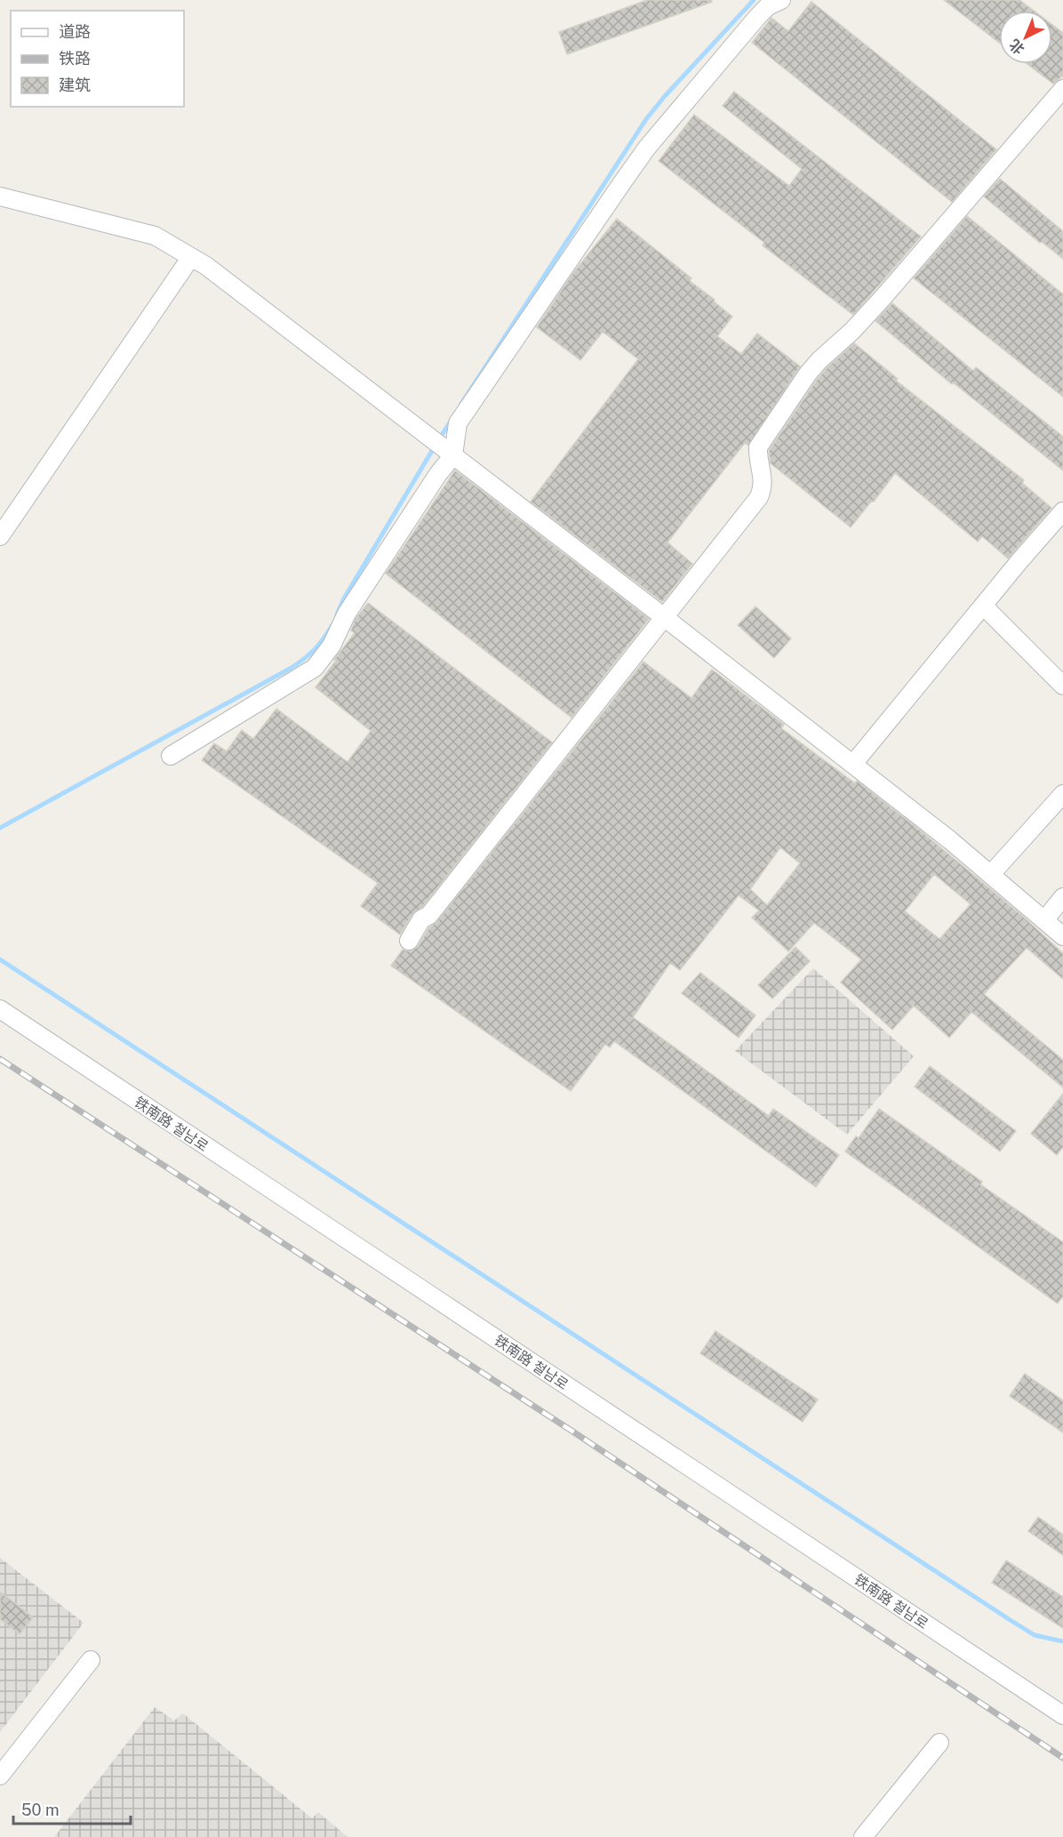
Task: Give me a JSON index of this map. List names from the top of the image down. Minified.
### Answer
{"streets":{"street":["铁南路 철남로"]},"legend":["道路","铁路","建筑"],"scale_bar":"50 m","north":"bottom left"}
